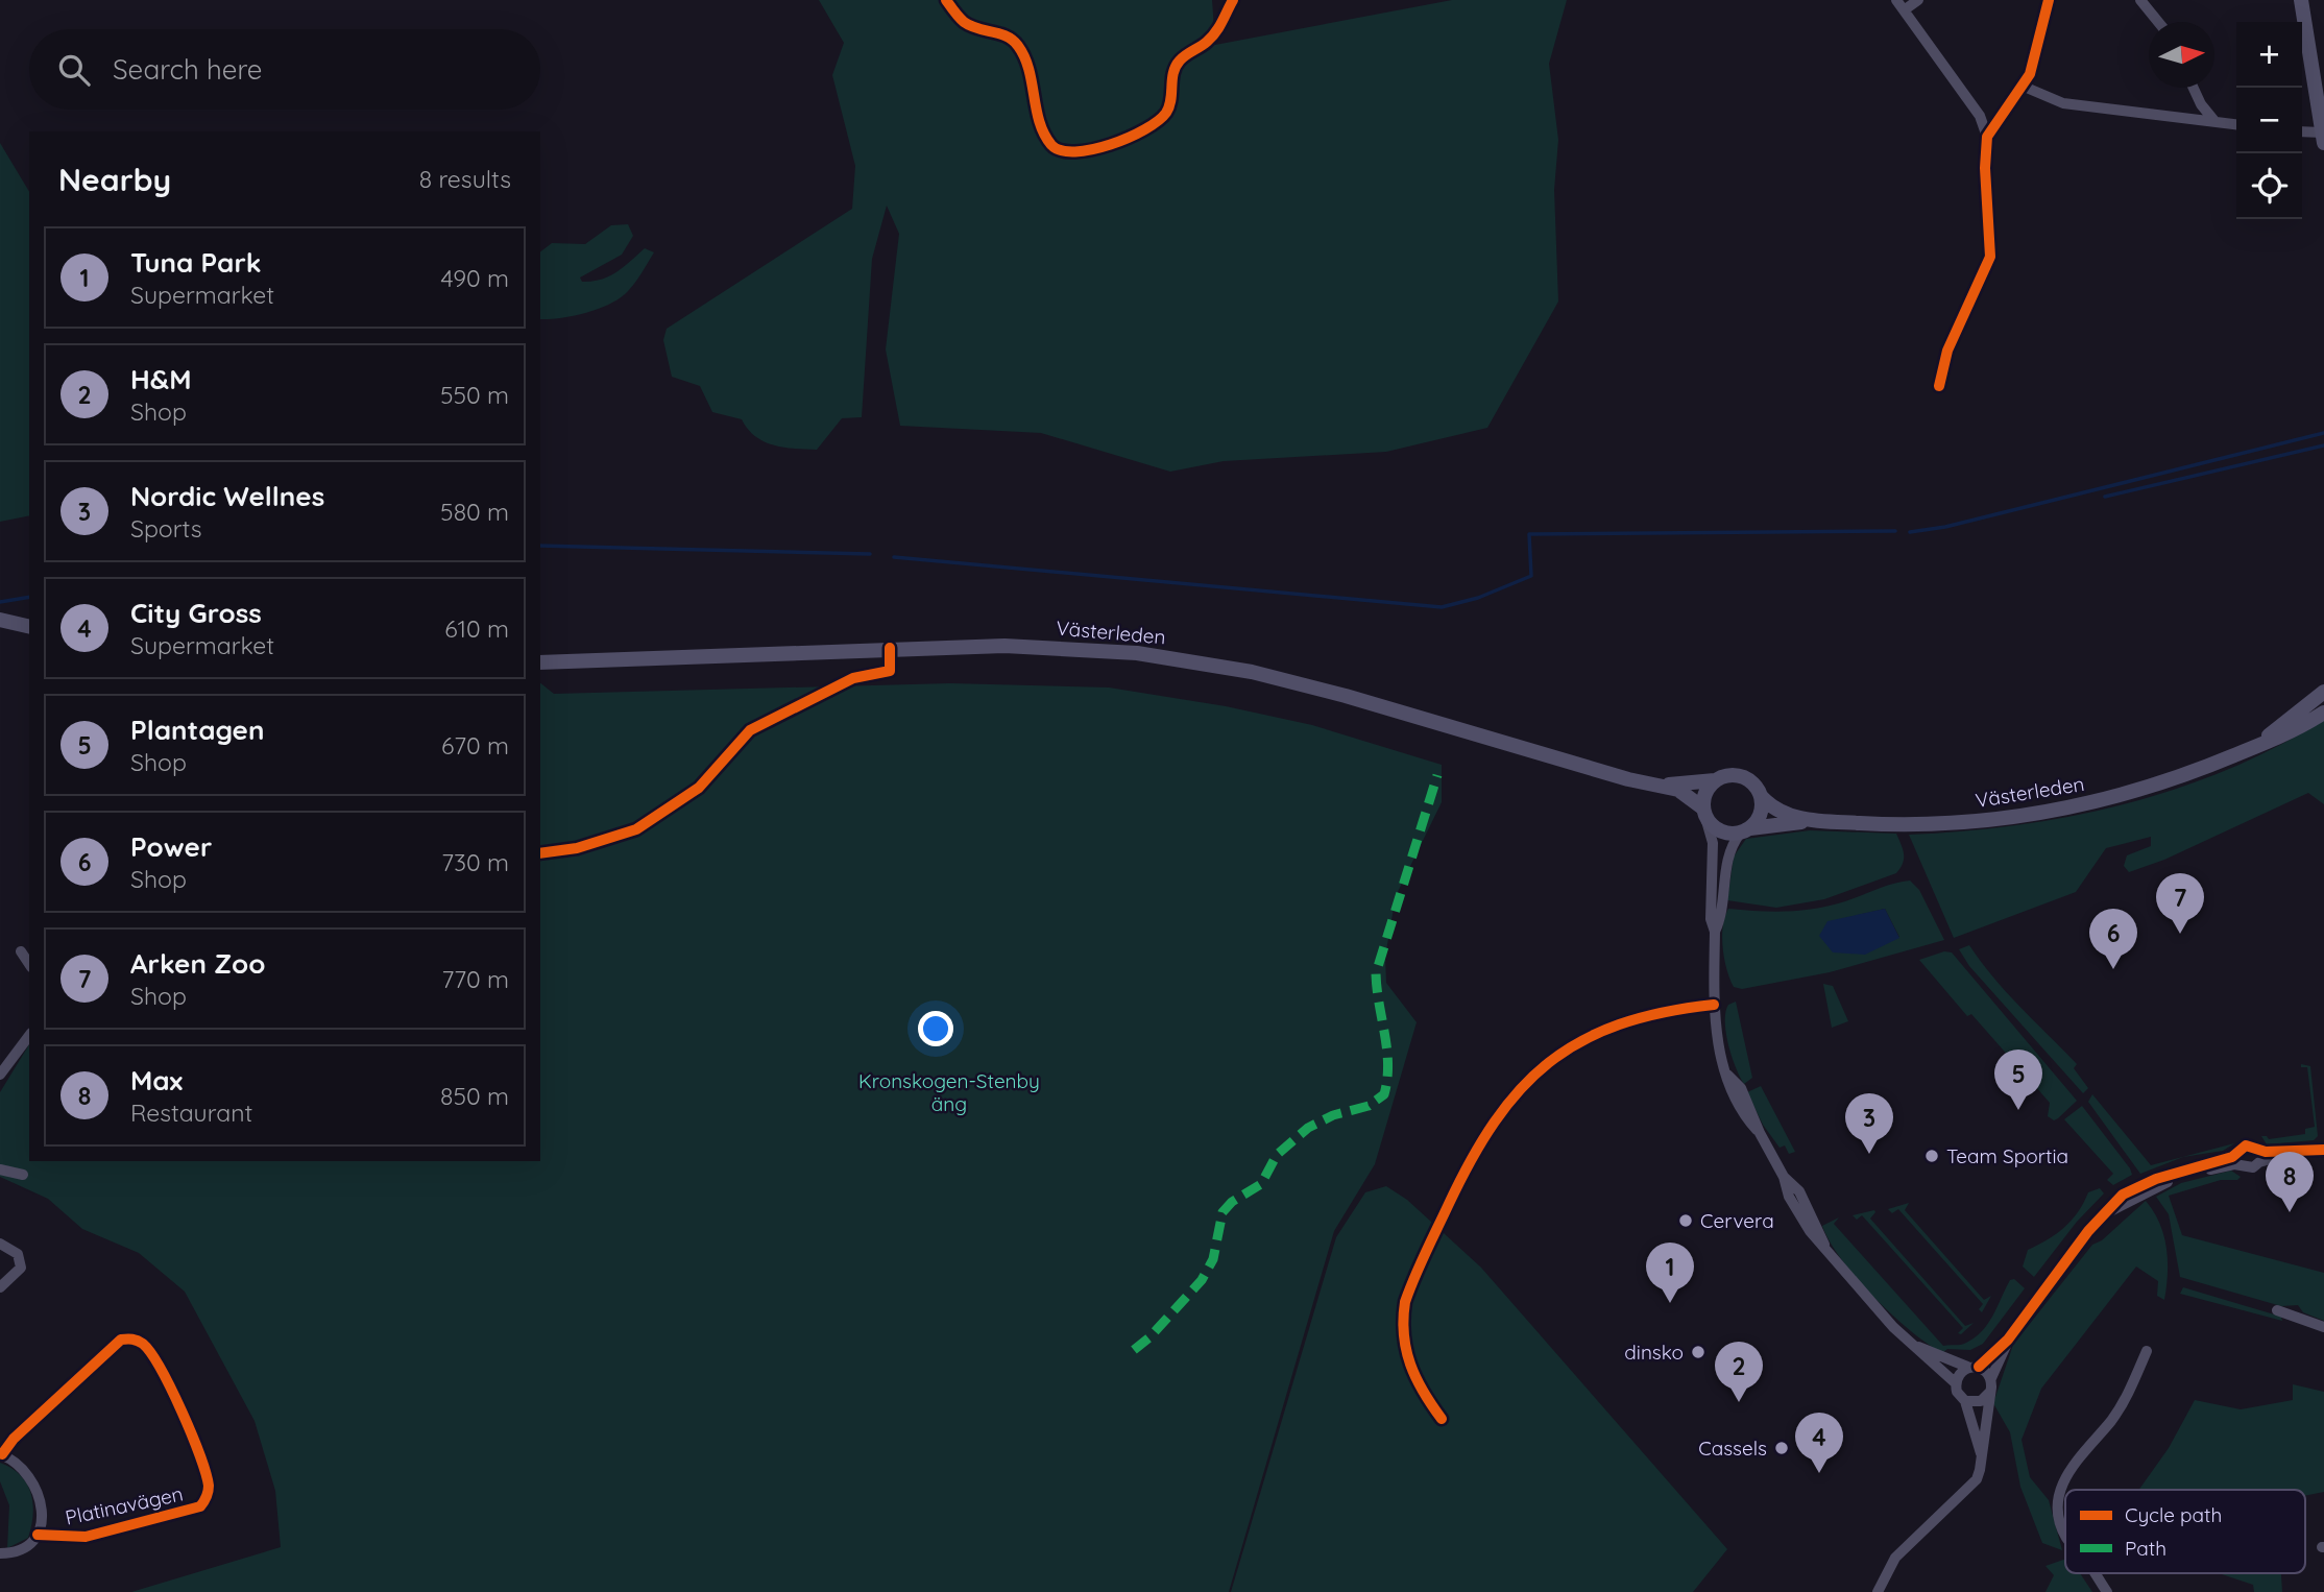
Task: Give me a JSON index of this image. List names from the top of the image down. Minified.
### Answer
{"streets":{"main road":["Västerleden"],"street":["Platinavägen"]},"parks":["Kronskogen-Stenby äng"],"places":["Team Sportia","Cervera","dinsko","Cassels"],"legend":["Cycle path","Path"],"north":"right","page":{"map_buttons":["+","−"],"search":"Search here","heading":["Nearby","8 results"],"list":[{"mark":"1","name":"Tuna Park","note":"Supermarket","value":"490 m"},{"mark":"2","name":"H&M","note":"Shop","value":"550 m"},{"mark":"3","name":"Nordic Wellnes","note":"Sports","value":"580 m"},{"mark":"4","name":"City Gross","note":"Supermarket","value":"610 m"},{"mark":"5","name":"Plantagen","note":"Shop","value":"670 m"},{"mark":"6","name":"Power","note":"Shop","value":"730 m"},{"mark":"7","name":"Arken Zoo","note":"Shop","value":"770 m"},{"mark":"8","name":"Max","note":"Restaurant","value":"850 m"}],"pins":["7","6","5","3","8","1","2","4"]}}
